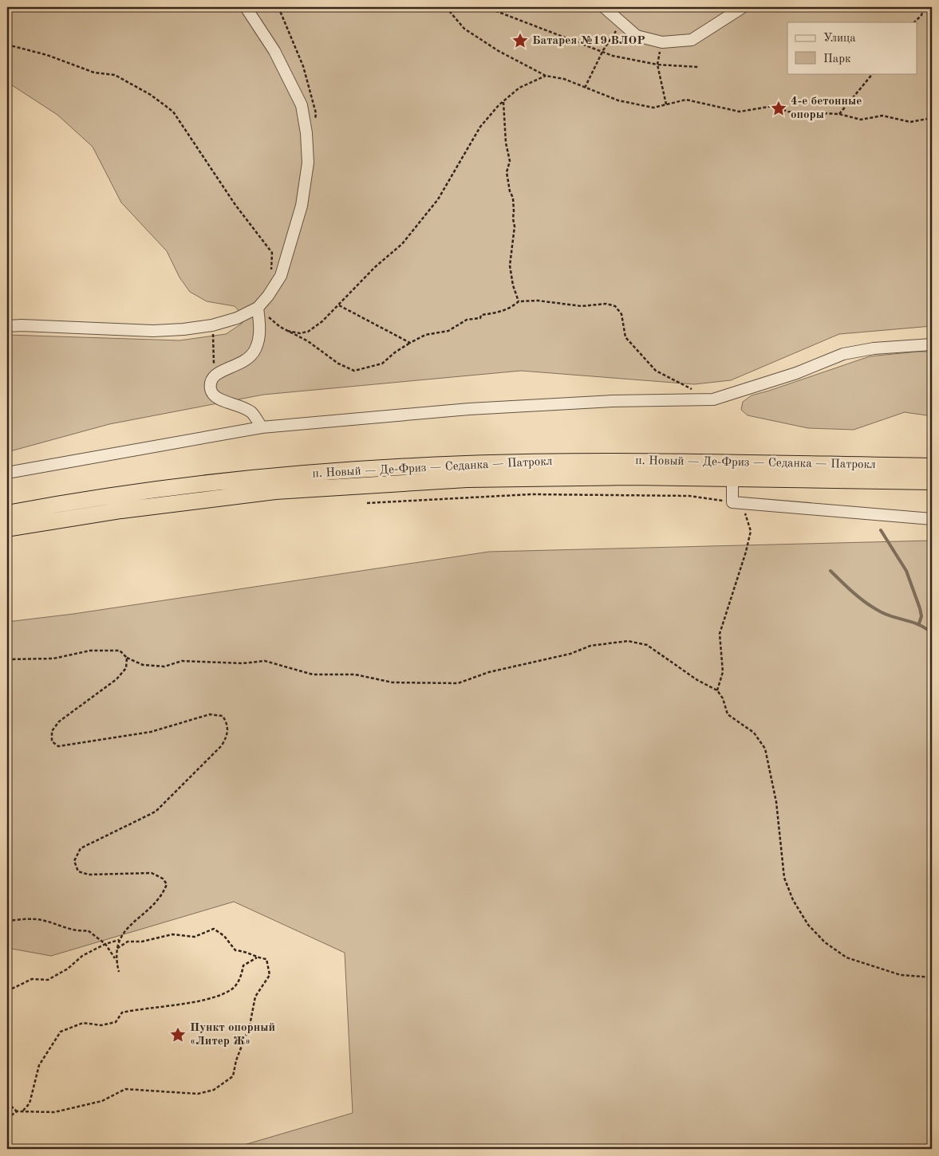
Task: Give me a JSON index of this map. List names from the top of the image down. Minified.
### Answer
{"streets":{"highway":["п. Новый — Де-Фриз — Седанка — Патрокл"]},"places":{"place":["Батарея №19 ВЛОР","4-е бетонные опоры","Пункт опорный «Литер Ж»"]},"legend":["Улица","Парк"]}
